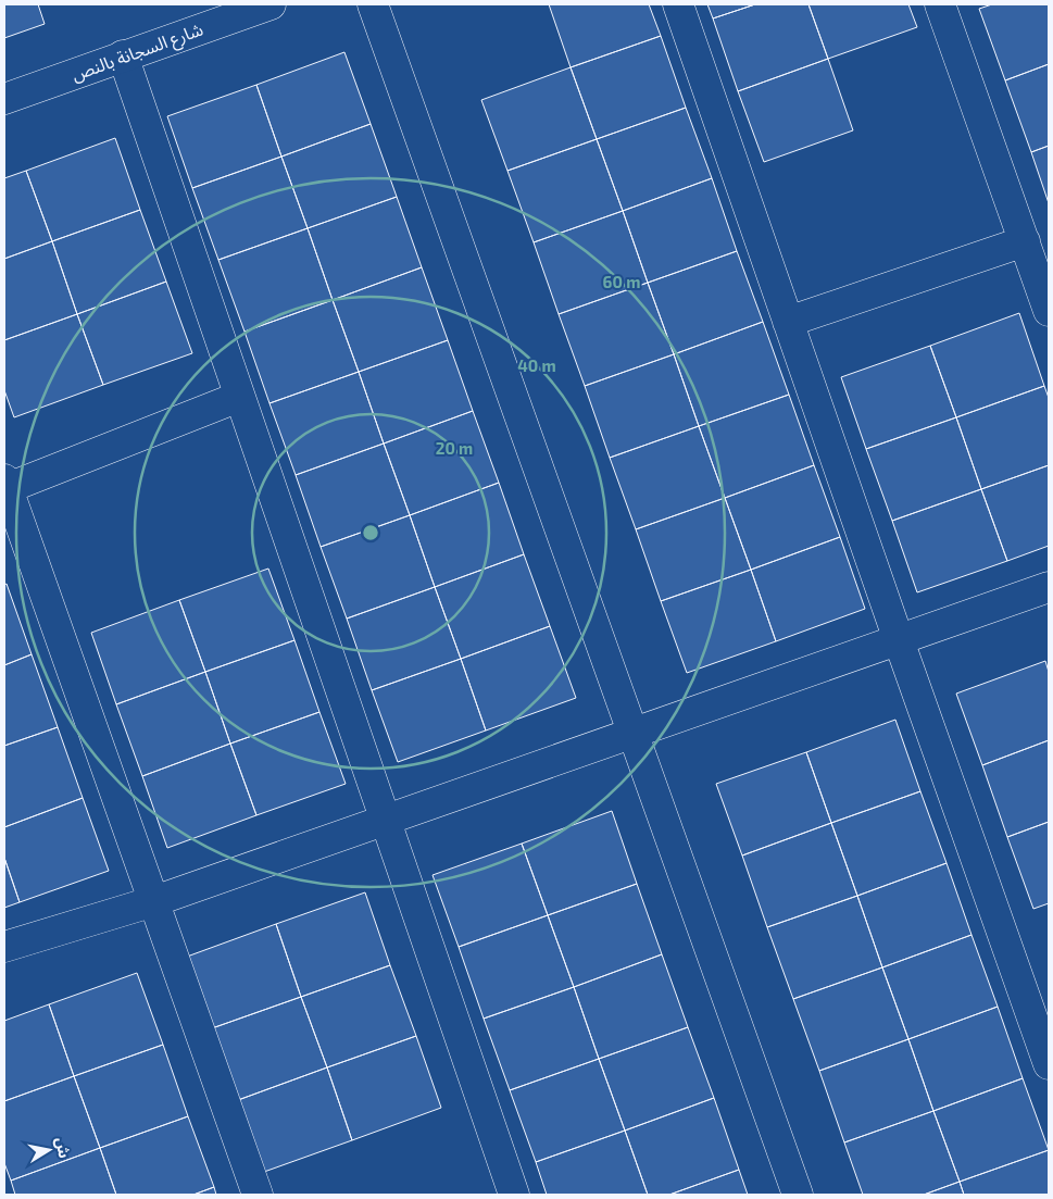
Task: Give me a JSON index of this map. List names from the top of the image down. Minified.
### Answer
{"streets":{"street":["شارع السجانة بالنص"]},"north":"right","rings":["60 m","40 m","20 m"]}
